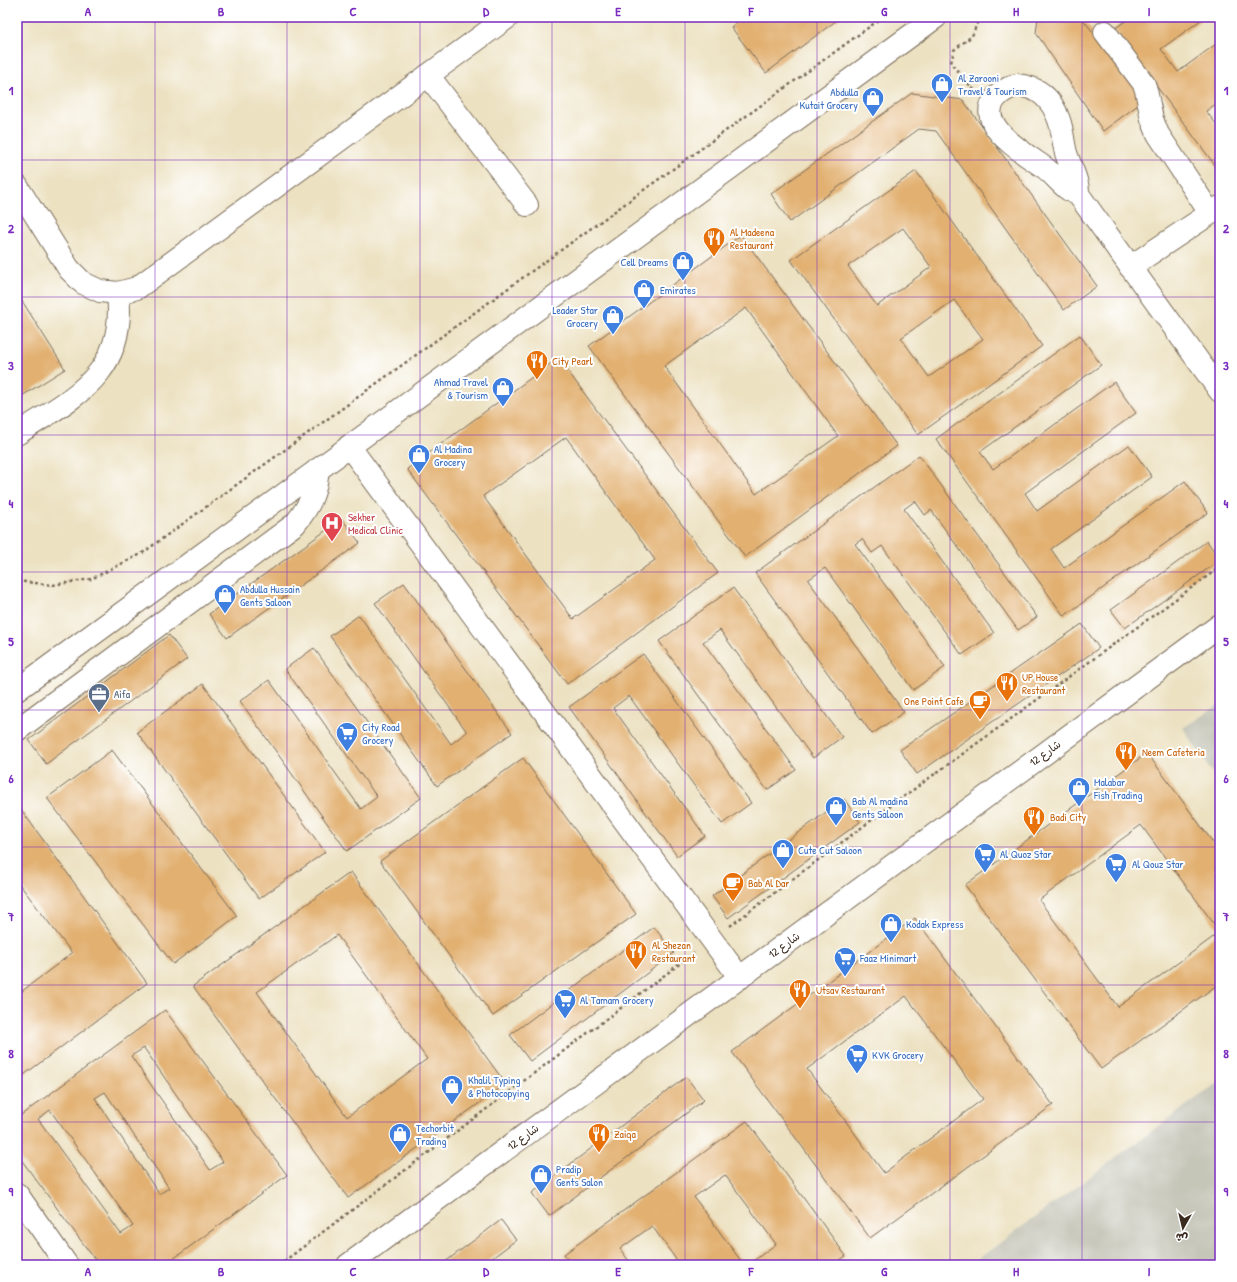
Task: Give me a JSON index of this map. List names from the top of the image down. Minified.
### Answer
{"streets":{"street":["شارع 12"]},"places":{"shop":["Al Zarooni Travel & Tourism","Abdulla Kutait Grocery","Cell Dreams","Emirates","Leader Star Grocery","Ahmad Travel & Tourism","Al Madina Grocery","Abdulla Hussain Gents Saloon","Malabar Fish Trading","Bab Al madina Gents Saloon","Cute Cut Saloon","Kodak Express","Khalil Typing & Photocopying","Techorbit Trading","Pradip Gents Salon"],"restaurant":["Al Madeena Restaurant","City Pearl","UP House Restaurant","Neem Cafeteria","Badi City","Al Shezan Restaurant","Utsav Restaurant","Zaiqa"],"hospital":["Sekher Medical Clinic"],"office":["Aifa"],"cafe":["One Point Cafe","Bab Al Dar"],"supermarket":["City Road Grocery","Al Quoz Star","Al Qouz Star","Faaz Minimart","Al Tamam Grocery","KVK Grocery"]},"north":"bottom","grid":{"columns":["A","B","C","D","E","F","G","H","I"],"rows":["1","2","3","4","5","6","7","8","9"]}}
